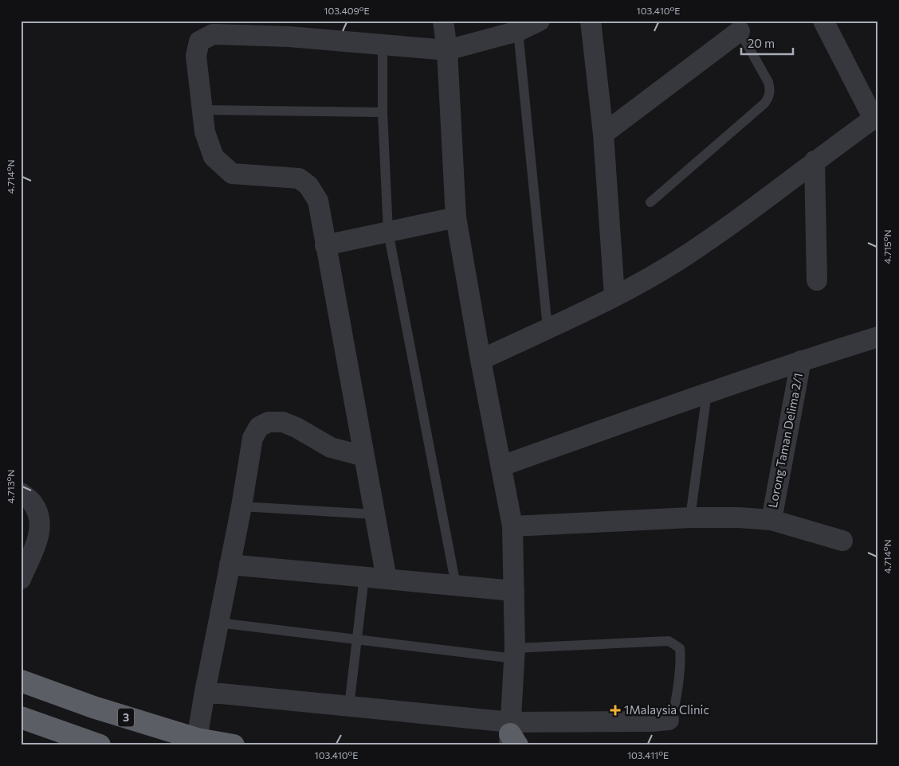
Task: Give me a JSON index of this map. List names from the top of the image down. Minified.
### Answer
{"streets":{"highway":["3"],"street":["Lorong Taman Delima 2/1"]},"places":{"health":["1Malaysia Clinic"]},"scale_bar":"20 m","coordinates":["103.409°E","103.410°E","4.714°N","4.715°N","4.713°N","103.411°E"]}
